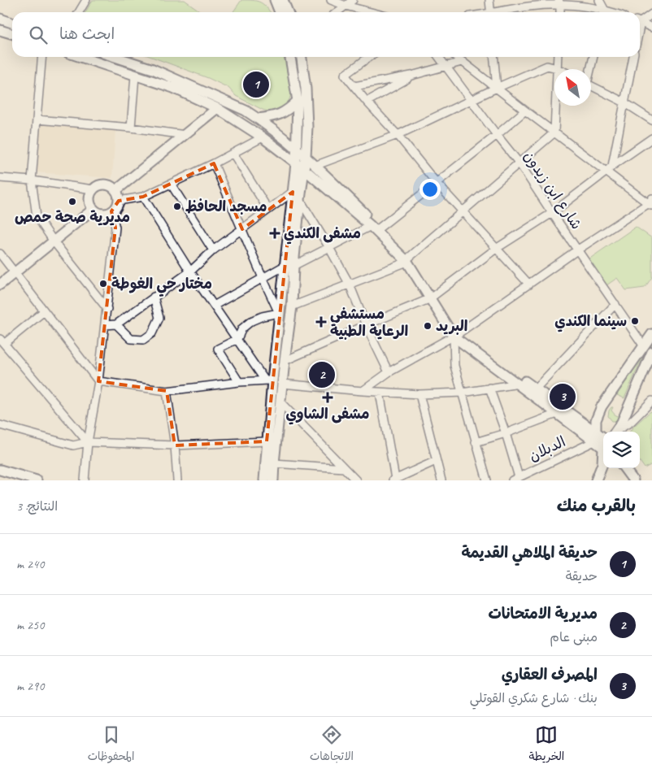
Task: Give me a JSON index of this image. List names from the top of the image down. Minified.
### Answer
{"streets":{"street":["شارع ابن زيدون","الدبلان"]},"places":{"other":["مديرية صحة حمص","مسجد الحافظ","مختار حي الغوطة","سينما الكندي","البريد"],"health":["مشفى الكندي","مستشفى الرعاية الطبية","مشفى الشاوي"]},"north":"top left","page":{"search":"ابحث هنا","pins":["1","2","3"],"heading":["بالقرب منك","النتائج: 3"],"list":[{"mark":"1","name":"حديقة الملاهي القديمة","note":"حديقة","value":"240 m"},{"mark":"2","name":"مديرية الامتحانات","note":"مبنى عام","value":"250 m"},{"mark":"3","name":"المصرف العقاري","note":"بنك · شارع شكري القوتلي","value":"290 m"}],"nav":["الخريطة","الاتجاهات","المحفوظات"]}}
